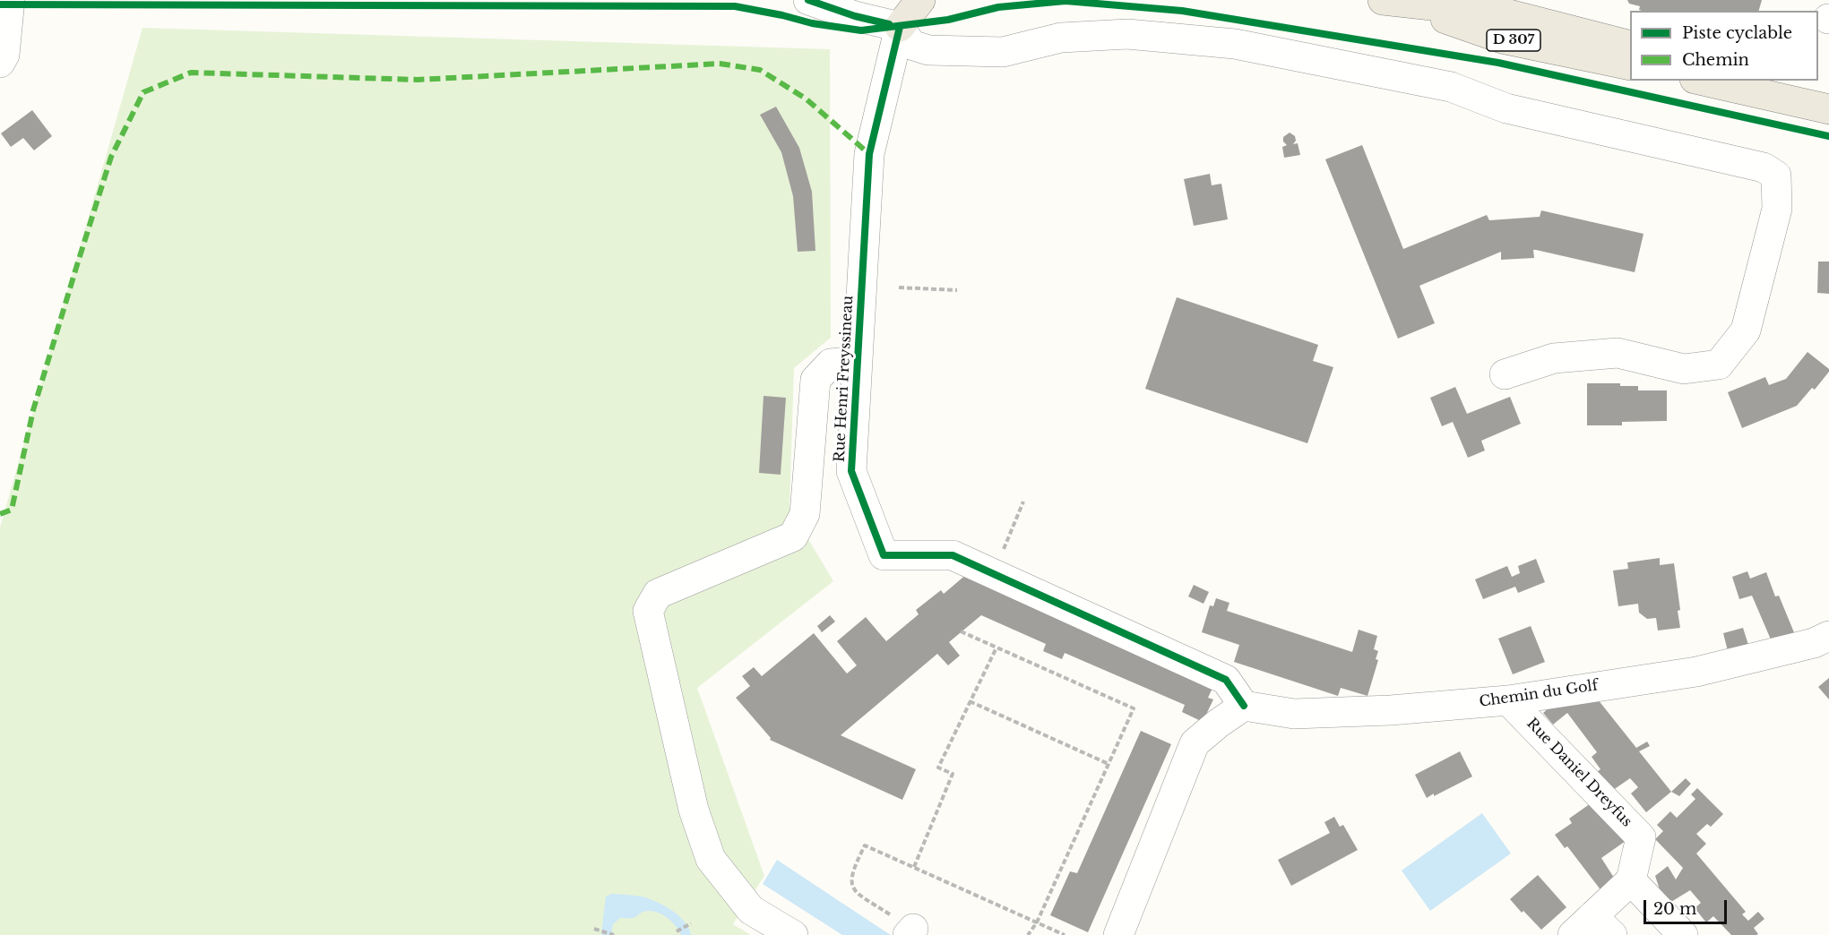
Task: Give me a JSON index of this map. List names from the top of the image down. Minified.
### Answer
{"streets":{"main road":["D 307"],"street":["Rue Henri Freyssineau","Chemin du Golf","Rue Daniel Dreyfus"]},"crossings":[["Rue Henri Freyssineau","Chemin du Golf"],["Chemin du Golf","Rue Daniel Dreyfus"]],"legend":["Piste cyclable","Chemin"],"scale_bar":"20 m"}
